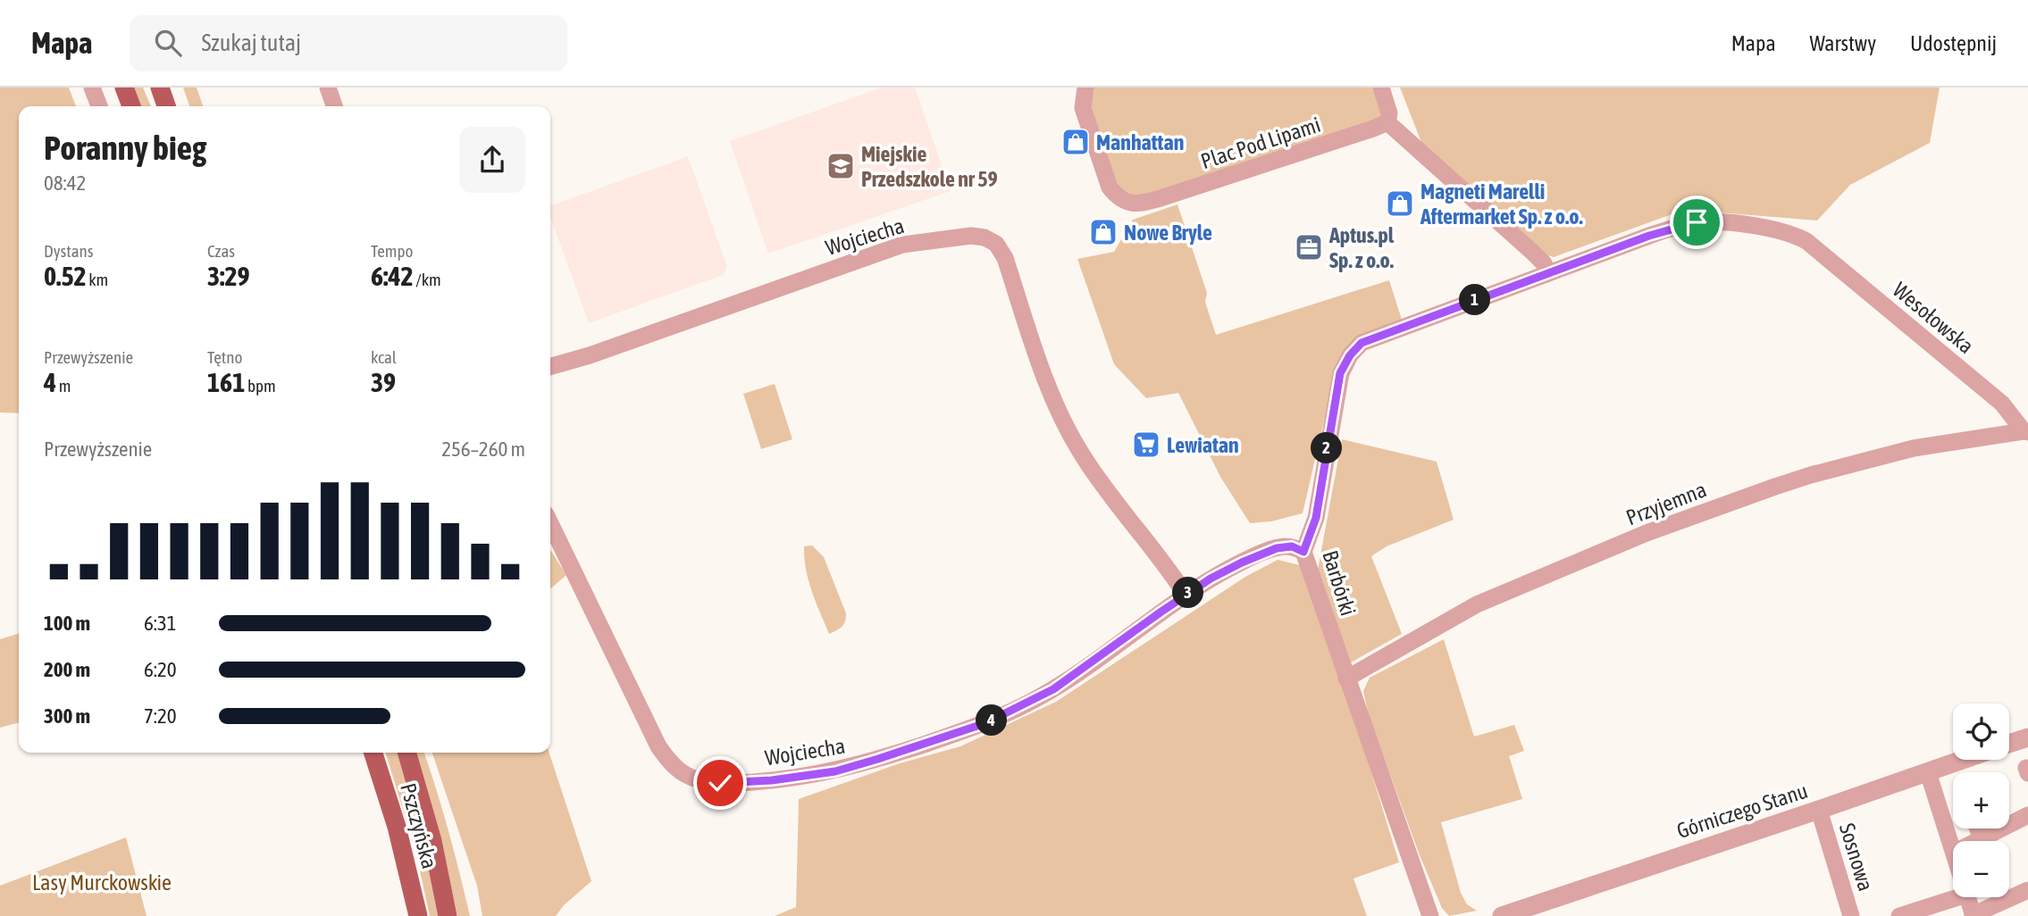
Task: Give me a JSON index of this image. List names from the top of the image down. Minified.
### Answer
{"streets":{"main road":["Pszczyńska"],"street":["Plac Pod Lipami","Wojciecha","Wesołowska","Przyjemna","Barbórki","Górniczego Stanu","Sosnowa"]},"crossings":[["Wojciecha","Barbórki"],["Wesołowska","Przyjemna"],["Wesołowska","Barbórki"],["Przyjemna","Barbórki"],["Górniczego Stanu","Sosnowa"]],"parks":["Lasy Murckowskie"],"places":{"shop":["Manhattan","Magneti Marelli Aftermarket Sp. z o.o.","Nowe Bryle"],"school or university":["Miejskie Przedszkole nr 59"],"office":["Aptus.pl Sp. z o.o."],"supermarket":["Lewiatan"]},"page":{"header":"Mapa","search":"Szukaj tutaj","nav":["Mapa","Warstwy","Udostępnij"],"heading":["Poranny bieg","08:42"],"stats":[["Dystans","0.52 km"],["Czas","3:29"],["Tempo","6:42 /km"],["Przewyższenie","4 m"],["Tętno","161 bpm"],["kcal","39"]],"pins":["1","2","3","4"],"chart":["Przewyższenie","256–260 m"],"list":[{"name":"100 m","note":"6:31"},{"name":"200 m","note":"6:20"},{"name":"300 m","note":"7:20"}],"map_buttons":["+","−"]}}
